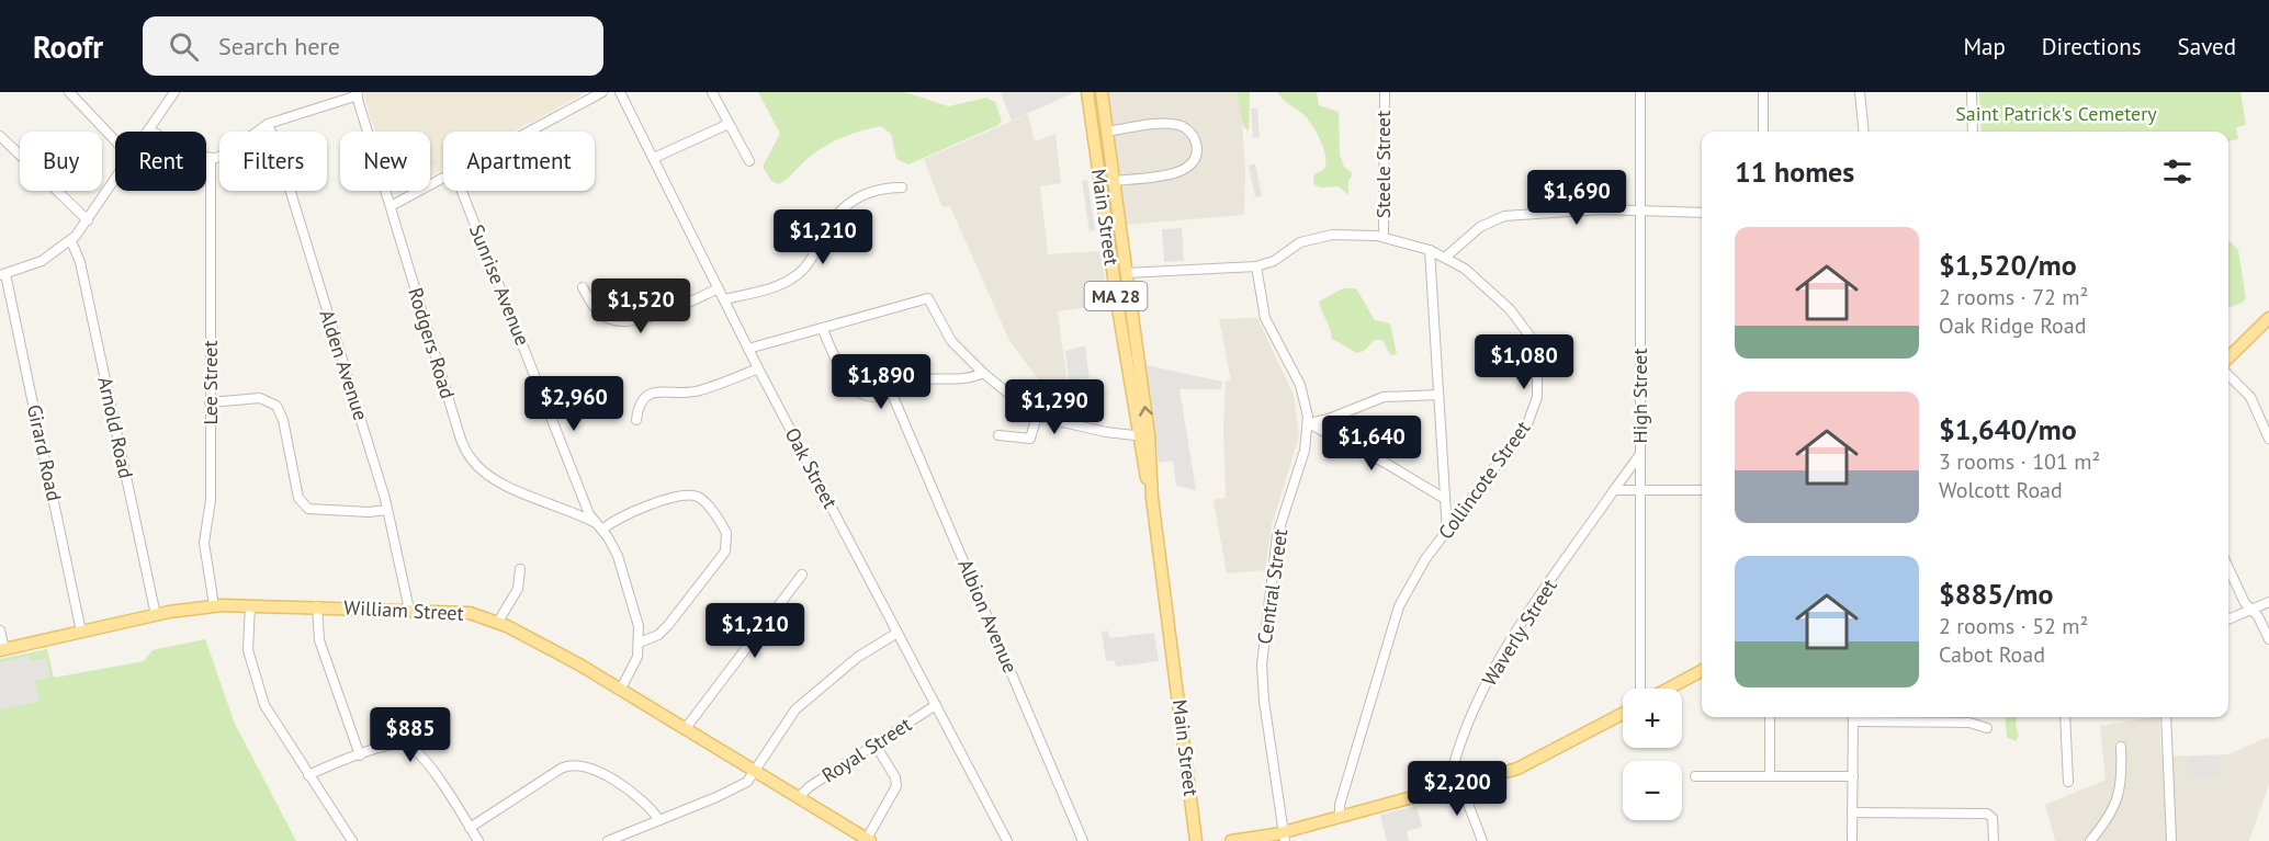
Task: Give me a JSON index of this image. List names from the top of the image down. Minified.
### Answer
{"streets":{"main road":["Main Street","MA 28","William Street"],"street":["Steele Street","Sunrise Avenue","Rodgers Road","Alden Avenue","Lee Street","High Street","Arnold Road","Girard Road","Oak Street","Collincote Street","Central Street","Albion Avenue","Waverly Street","Royal Street"]},"crossings":[["Steele Street","Collincote Street"],["Main Street","Collincote Street"],["Sunrise Avenue","Rodgers Road"],["Sunrise Avenue","William Street"],["Alden Avenue","William Street"],["Lee Street","William Street"],["High Street","Waverly Street"],["Arnold Road","William Street"],["Girard Road","William Street"],["Oak Street","Royal Street"],["Collincote Street","Central Street"],["William Street","Royal Street"]],"parks":["Saint Patrick's Cemetery"],"page":{"header":"Roofr","search":"Search here","nav":["Map","Directions","Saved"],"chip":["Buy","Rent","Filters","New","Apartment"],"heading":"11 homes","price":["$1,690","$1,210","$1,520","$1,080","$1,890","$2,960","$1,290","$1,640","$1,210","$885","$2,200"],"list":[{"name":"$1,520/mo","note":"2 rooms · 72 m² · Oak Ridge Road"},{"name":"$1,640/mo","note":"3 rooms · 101 m² · Wolcott Road"},{"name":"$885/mo","note":"2 rooms · 52 m² · Cabot Road"}],"map_buttons":["+","−"]}}
